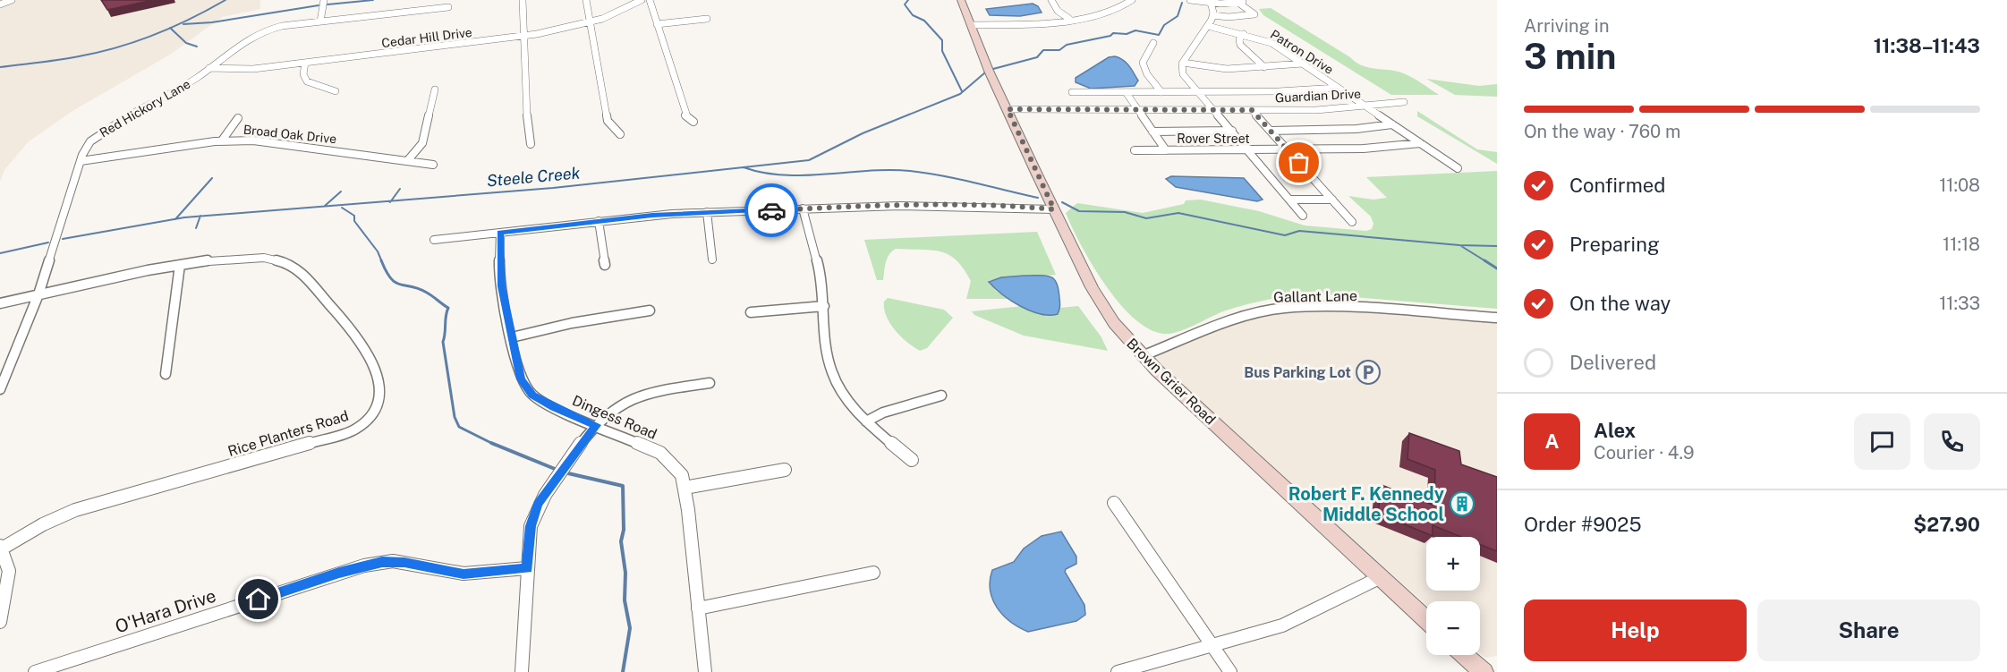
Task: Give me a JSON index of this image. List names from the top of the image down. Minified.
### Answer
{"streets":{"main road":["Brown Grier Road"],"street":["Cedar Hill Drive","Patron Drive","Guardian Drive","Red Hickory Lane","Broad Oak Drive","Rover Street","Gallant Lane","Dingess Road","Rice Planters Road","O'Hara Drive"]},"crossings":[["Cedar Hill Drive","Red Hickory Lane"],["Patron Drive","Guardian Drive"],["Patron Drive","Rover Street"],["Guardian Drive","Brown Grier Road"],["Red Hickory Lane","Broad Oak Drive"],["Red Hickory Lane","Rice Planters Road"],["Gallant Lane","Brown Grier Road"]],"water":["Steele Creek"],"places":{"parking":["Bus Parking Lot"],"building":["Robert F. Kennedy Middle School"]},"page":{"heading":["3 min","Arriving in","11:38–11:43"],"panel":["Alex","Courier · 4.9","Order #9025","$27.90"],"bar":"On the way · 760 m","list":[["Confirmed","11:08"],["Preparing","11:18"],["On the way","11:33"],"Delivered"],"round":"A","map_buttons":["+","−"],"buttons":["Help","Share"]}}
